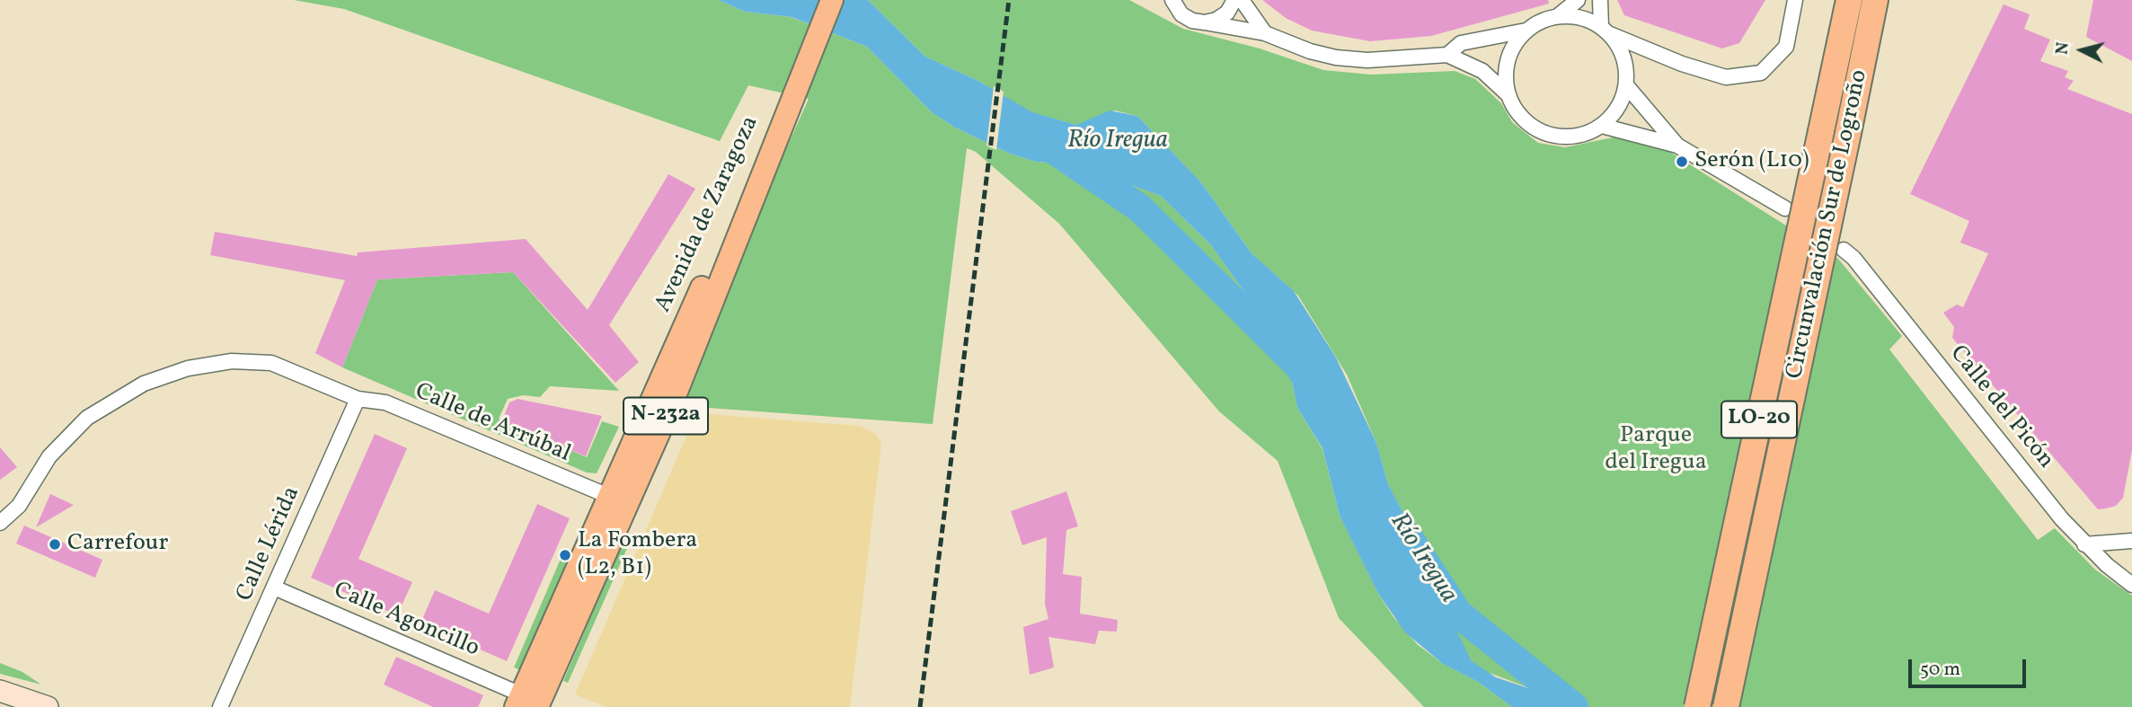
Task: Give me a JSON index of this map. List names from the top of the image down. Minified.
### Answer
{"streets":{"highway":["Circunvalación Sur de Logroño","LO-20"],"main road":["Avenida de Zaragoza","N-232a"],"street":["Calle del Picón","Calle de Arrúbal","Calle Lérida","Calle Agoncillo"]},"crossings":[["Avenida de Zaragoza","N-232a"],["Avenida de Zaragoza","Calle de Arrúbal"],["Avenida de Zaragoza","Calle Agoncillo"],["Calle de Arrúbal","Calle Lérida"],["Calle Lérida","Calle Agoncillo"]],"water":["Río Iregua"],"parks":["Parque del Iregua"],"places":["Serón (L10)","Carrefour","La Fombera (L2, B1)"],"scale_bar":"50 m","north":"left"}
